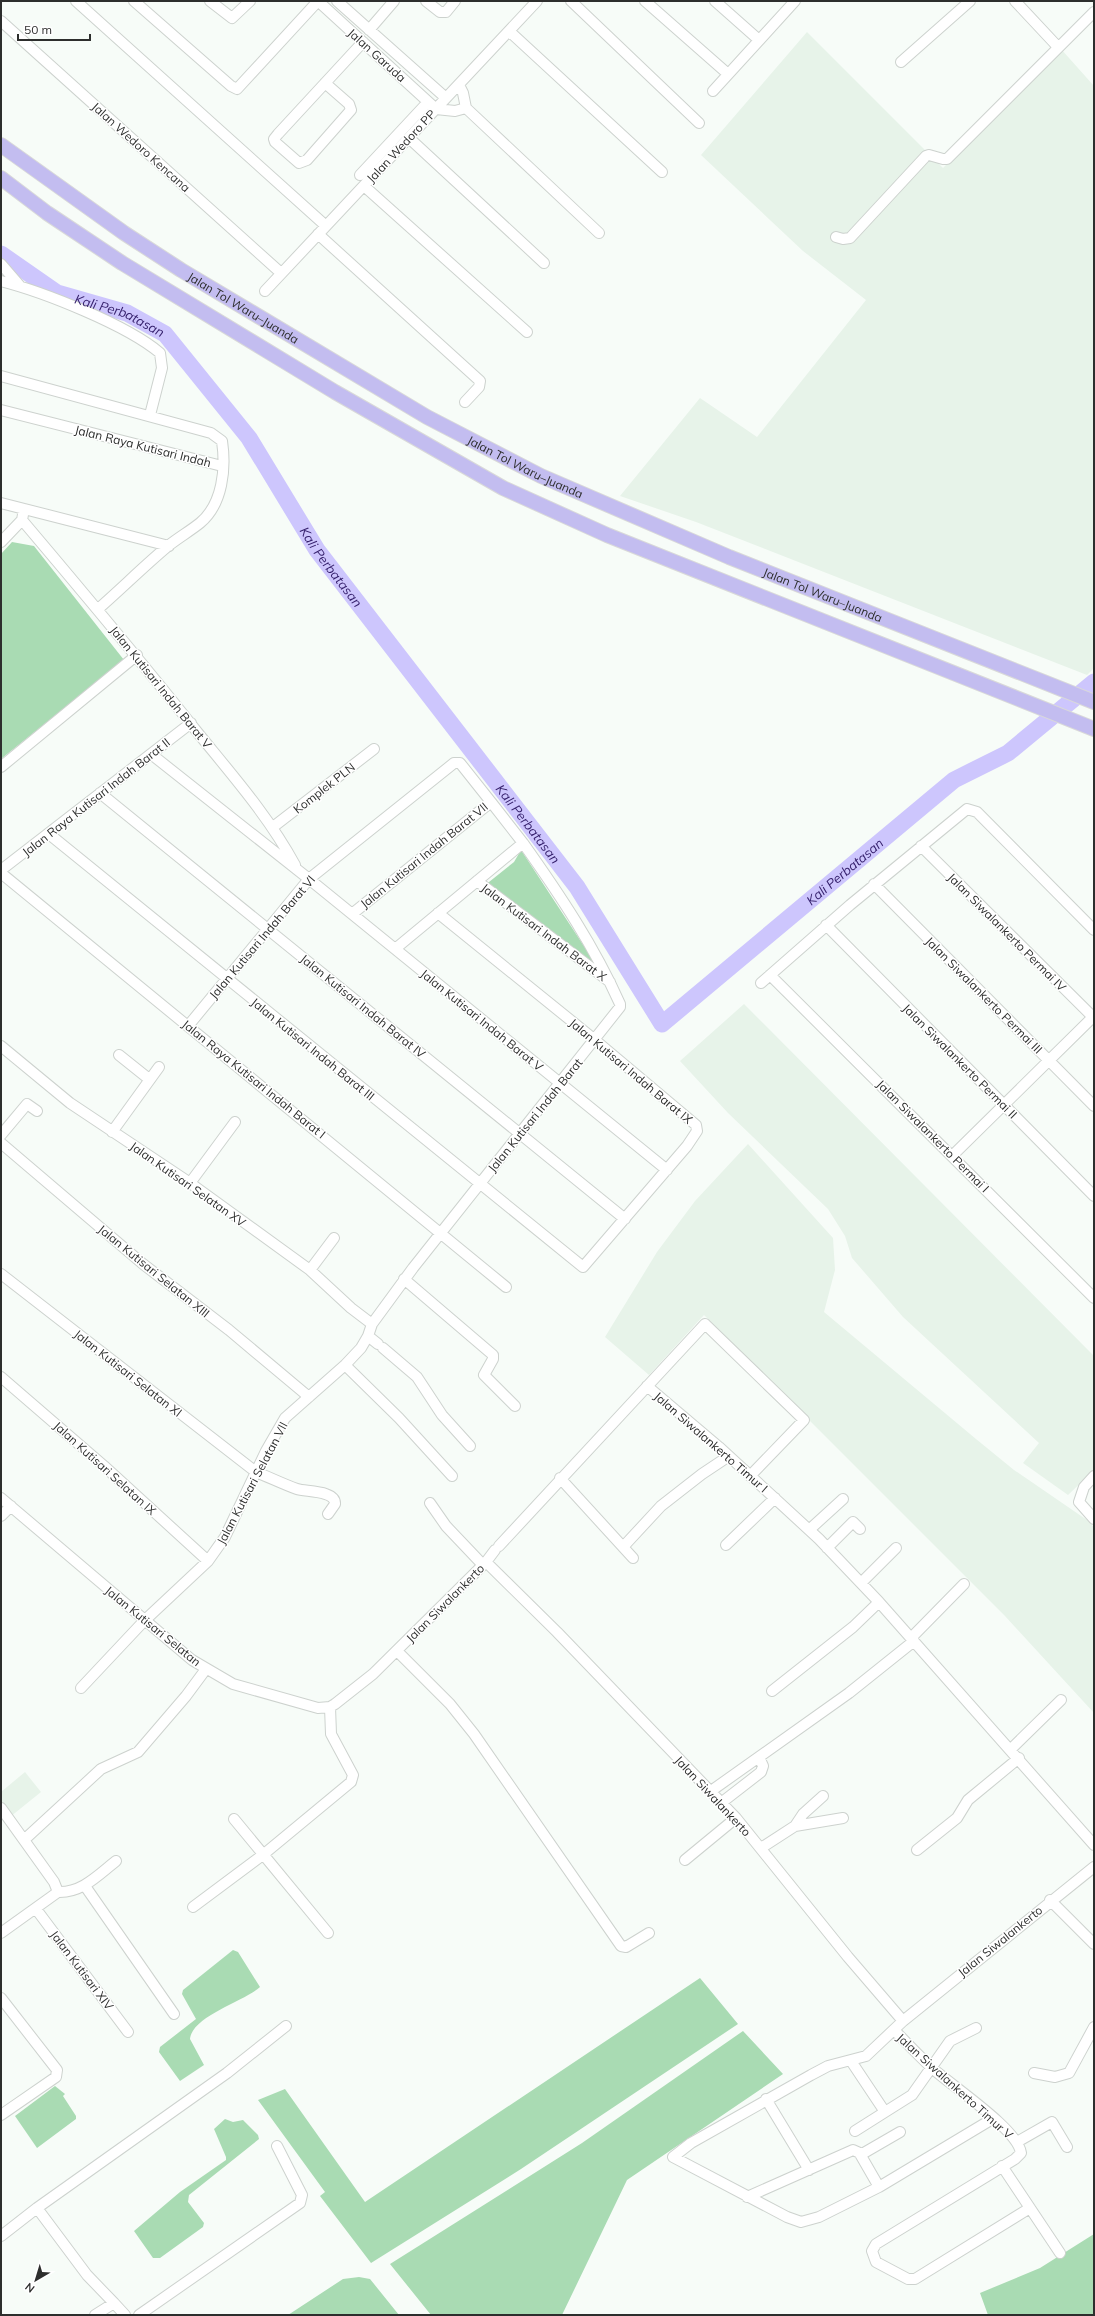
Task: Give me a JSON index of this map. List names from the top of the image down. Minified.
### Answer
{"streets":{"highway":["Jalan Tol Waru–Juanda"],"street":["Jalan Garuda","Jalan Wedoro PP","Jalan Wedoro Kencana","Jalan Raya Kutisari Indah","Jalan Kutisari Indah Barat V","Komplek PLN","Jalan Raya Kutisari Indah Barat II","Jalan Kutisari Indah Barat VII","Jalan Kutisari Indah Barat X","Jalan Siwalankerto Permai IV","Jalan Kutisari Indah Barat VI","Jalan Siwalankerto Permai III","Jalan Kutisari Indah Barat IV","Jalan Kutisari Indah Barat III","Jalan Siwalankerto Permai II","Jalan Kutisari Indah Barat IX","Jalan Raya Kutisari Indah Barat I","Jalan Kutisari Indah Barat","Jalan Siwalankerto Permai I","Jalan Kutisari Selatan XV","Jalan Kutisari Selatan XIII","Jalan Kutisari Selatan XI","Jalan Siwalankerto Timur I","Jalan Kutisari Selatan IX","Jalan Kutisari Selatan VII","Jalan Siwalankerto","Jalan Kutisari Selatan","Jalan Kutisari XIV","Jalan Siwalankerto Timur V"]},"crossings":[["Jalan Garuda","Jalan Wedoro PP"],["Jalan Wedoro PP","Jalan Wedoro Kencana"],["Jalan Kutisari Indah Barat V","Komplek PLN"],["Jalan Kutisari Indah Barat V","Jalan Raya Kutisari Indah Barat II"],["Jalan Kutisari Indah Barat V","Jalan Kutisari Indah Barat VII"],["Jalan Kutisari Indah Barat V","Jalan Kutisari Indah Barat VI"],["Jalan Kutisari Indah Barat V","Jalan Kutisari Indah Barat IX"],["Jalan Kutisari Indah Barat V","Jalan Kutisari Indah Barat"],["Jalan Raya Kutisari Indah Barat II","Jalan Kutisari Indah Barat IV"],["Jalan Raya Kutisari Indah Barat II","Jalan Kutisari Indah Barat III"],["Jalan Kutisari Indah Barat VII","Jalan Kutisari Indah Barat VI"],["Jalan Kutisari Indah Barat VII","Jalan Kutisari Indah Barat"],["Jalan Kutisari Indah Barat X","Jalan Kutisari Indah Barat"],["Jalan Kutisari Indah Barat VI","Jalan Kutisari Indah Barat IV"],["Jalan Kutisari Indah Barat VI","Jalan Kutisari Indah Barat III"],["Jalan Kutisari Indah Barat VI","Jalan Raya Kutisari Indah Barat I"],["Jalan Kutisari Indah Barat IV","Jalan Kutisari Indah Barat IX"],["Jalan Kutisari Indah Barat IV","Jalan Kutisari Indah Barat"],["Jalan Kutisari Indah Barat III","Jalan Kutisari Indah Barat IX"],["Jalan Kutisari Indah Barat III","Jalan Kutisari Indah Barat"],["Jalan Kutisari Indah Barat IX","Jalan Kutisari Indah Barat"],["Jalan Raya Kutisari Indah Barat I","Jalan Kutisari Indah Barat"],["Jalan Raya Kutisari Indah Barat I","Jalan Kutisari Selatan VII"],["Jalan Kutisari Indah Barat","Jalan Kutisari Selatan VII"],["Jalan Kutisari Selatan XV","Jalan Kutisari Selatan VII"],["Jalan Kutisari Selatan XIII","Jalan Kutisari Selatan VII"],["Jalan Kutisari Selatan XI","Jalan Kutisari Selatan VII"],["Jalan Siwalankerto Timur I","Jalan Siwalankerto"],["Jalan Kutisari Selatan IX","Jalan Kutisari Selatan VII"],["Jalan Kutisari Selatan VII","Jalan Kutisari Selatan"],["Jalan Siwalankerto","Jalan Kutisari Selatan"]],"water":["Kali Perbatasan"],"scale_bar":"50 m","north":"bottom left"}
